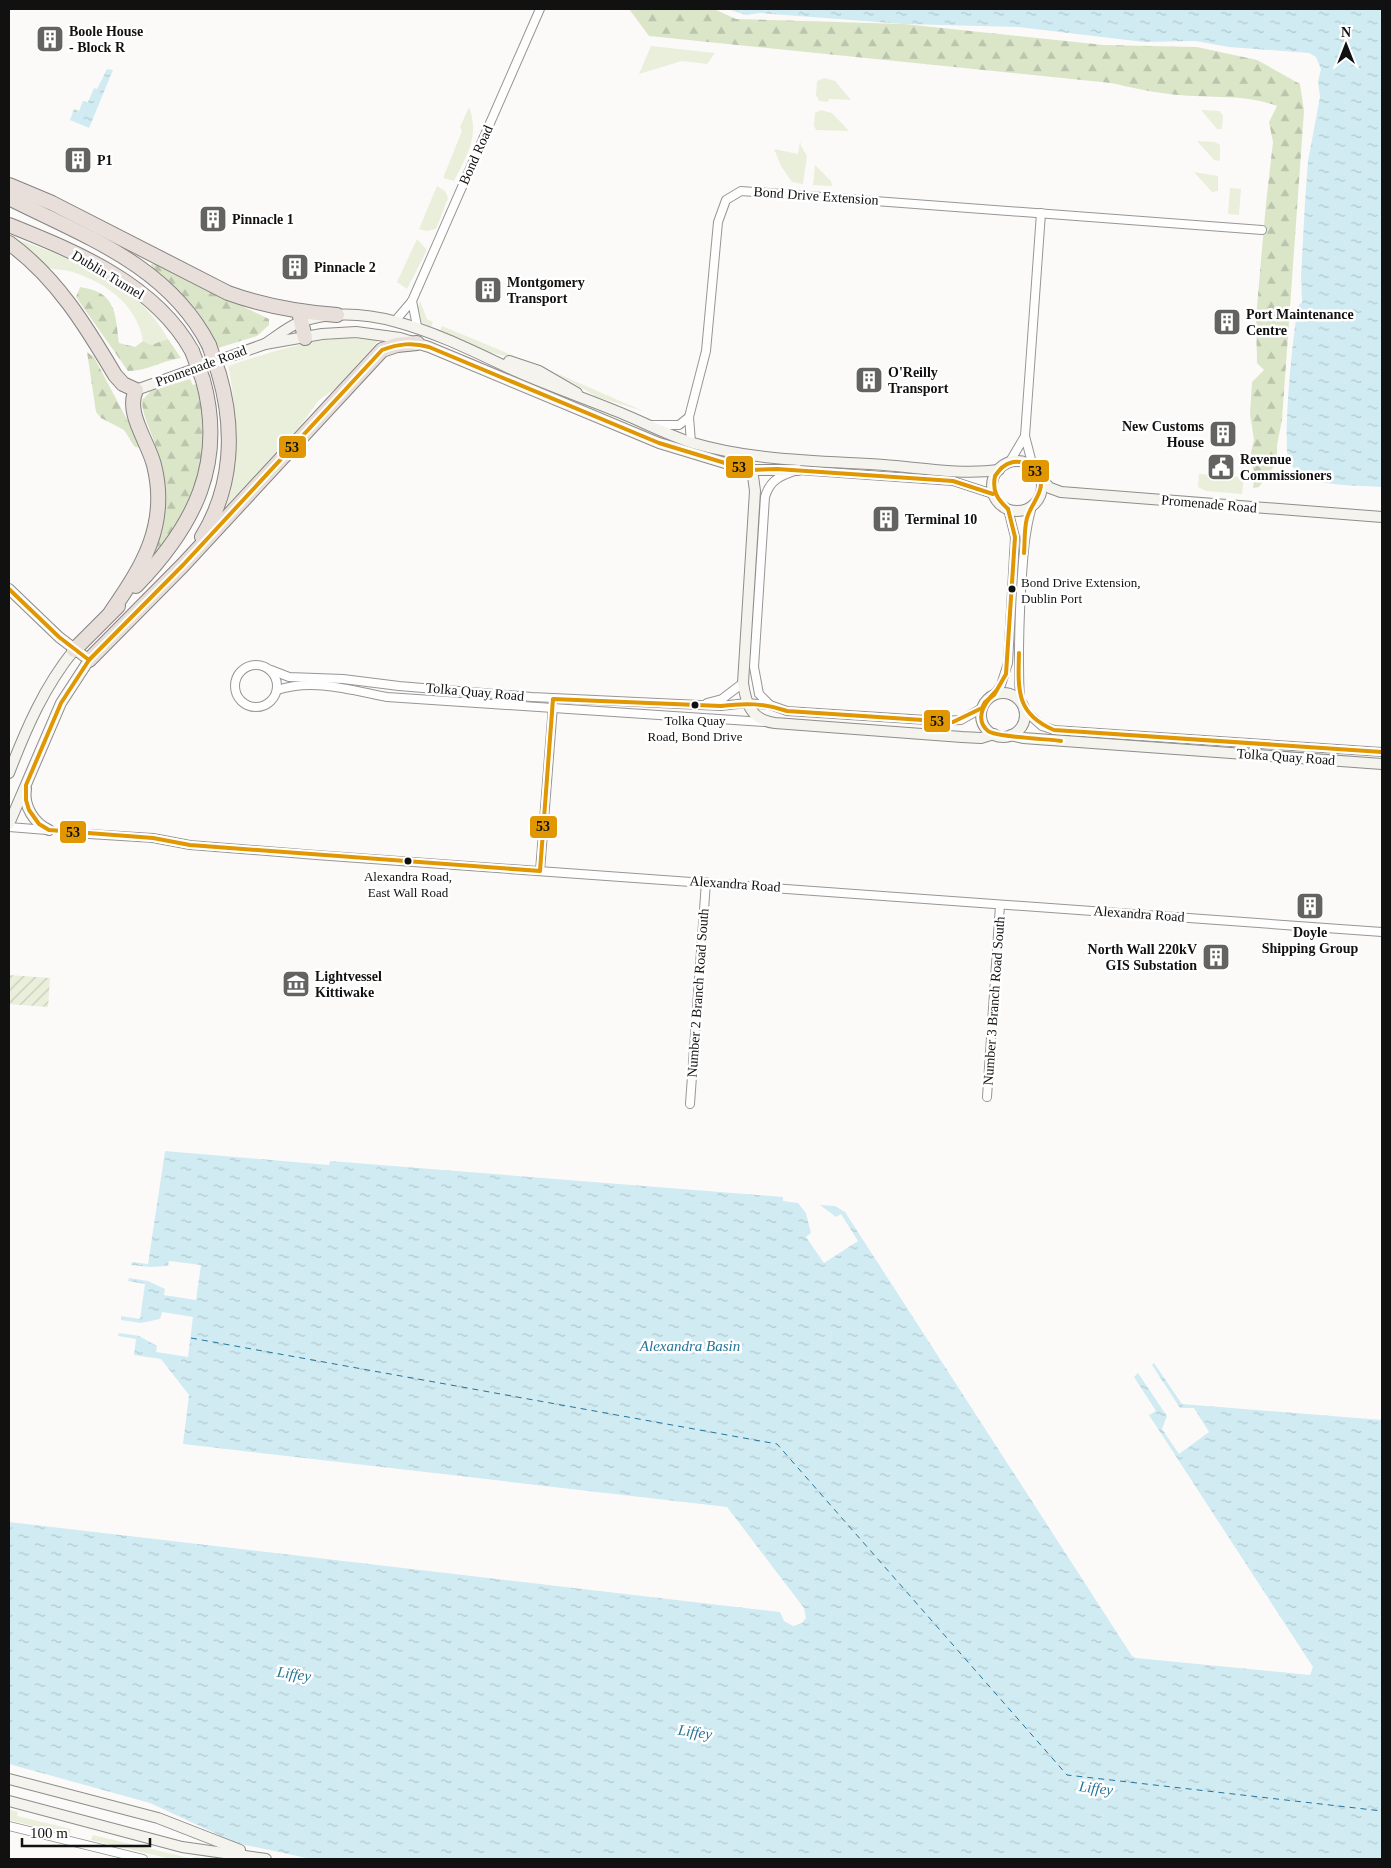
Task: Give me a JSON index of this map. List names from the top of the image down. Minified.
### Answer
{"streets":{"highway":["Dublin Tunnel"],"street":["Bond Road","Bond Drive Extension","Promenade Road","Tolka Quay Road","Alexandra Road","Number 2 Branch Road South","Number 3 Branch Road South"]},"crossings":[["Alexandra Road","Number 2 Branch Road South"],["Alexandra Road","Number 3 Branch Road South"]],"water":["Alexandra Basin","Liffey"],"places":{"building":["Boole House - Block R","P1","Pinnacle 1","Pinnacle 2","Montgomery Transport","Port Maintenance Centre","O'Reilly Transport","New Customs House","Terminal 10","Doyle Shipping Group","North Wall 220kV GIS Substation"],"public building":["Revenue Commissioners"],"other":["Bond Drive Extension, Dublin Port","Tolka Quay Road, Bond Drive","Alexandra Road, East Wall Road"],"museum":["Lightvessel Kittiwake"]},"lines":["transit line 53"],"scale_bar":"100 m","north":"top"}
